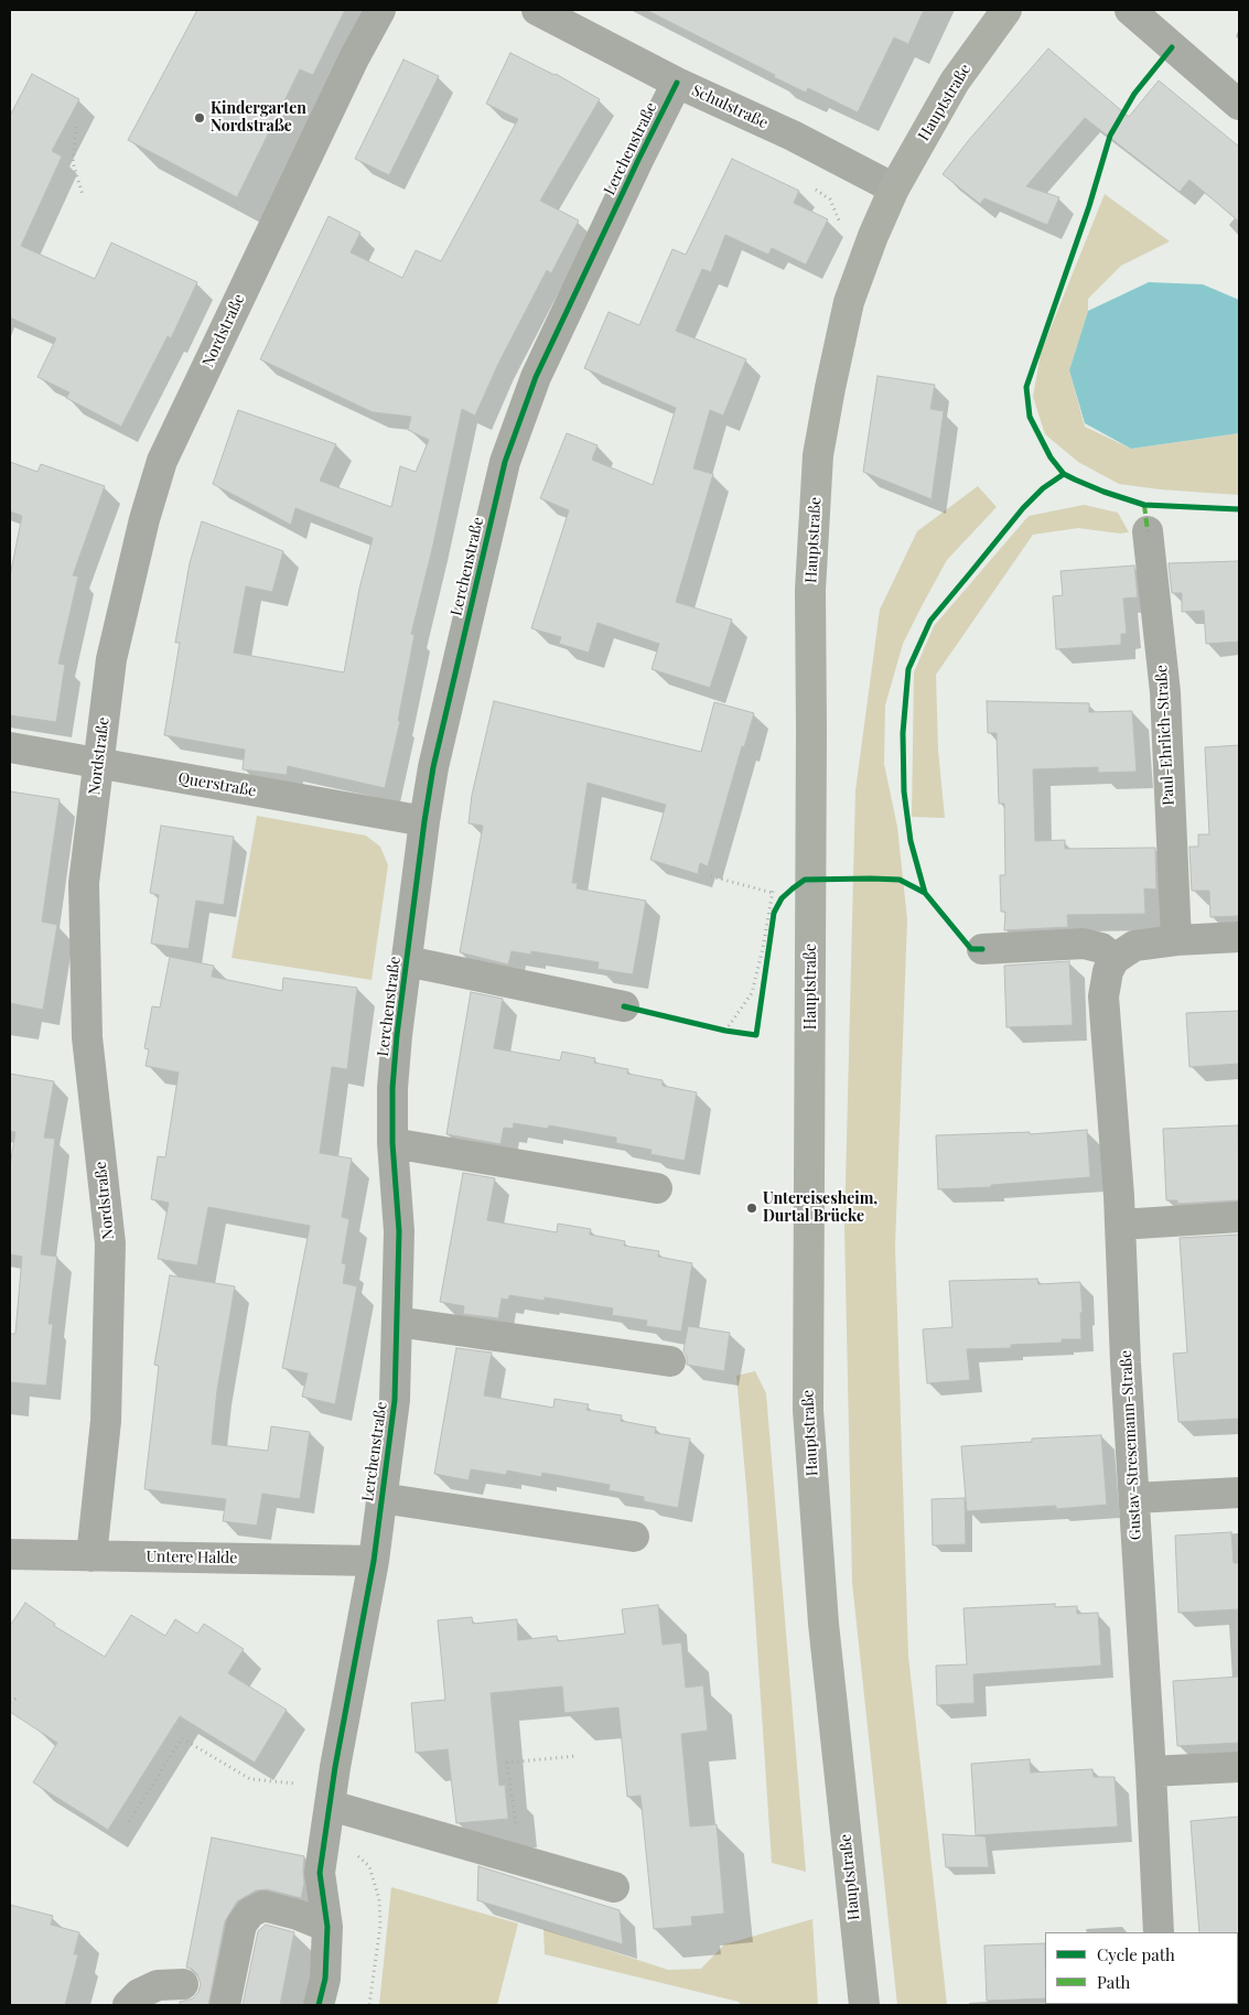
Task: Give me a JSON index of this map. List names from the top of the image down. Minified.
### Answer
{"streets":{"main road":["Hauptstraße"],"street":["Schulstraße","Lerchenstraße","Nordstraße","Paul-Ehrlich-Straße","Querstraße","Gustav-Stresemann-Straße","Untere Halde"]},"crossings":[["Hauptstraße","Schulstraße"],["Schulstraße","Lerchenstraße"],["Lerchenstraße","Querstraße"],["Lerchenstraße","Untere Halde"],["Nordstraße","Querstraße"],["Nordstraße","Untere Halde"]],"places":["Kindergarten Nordstraße","Untereisesheim, Durtal Brücke"],"legend":["Cycle path","Path"]}
